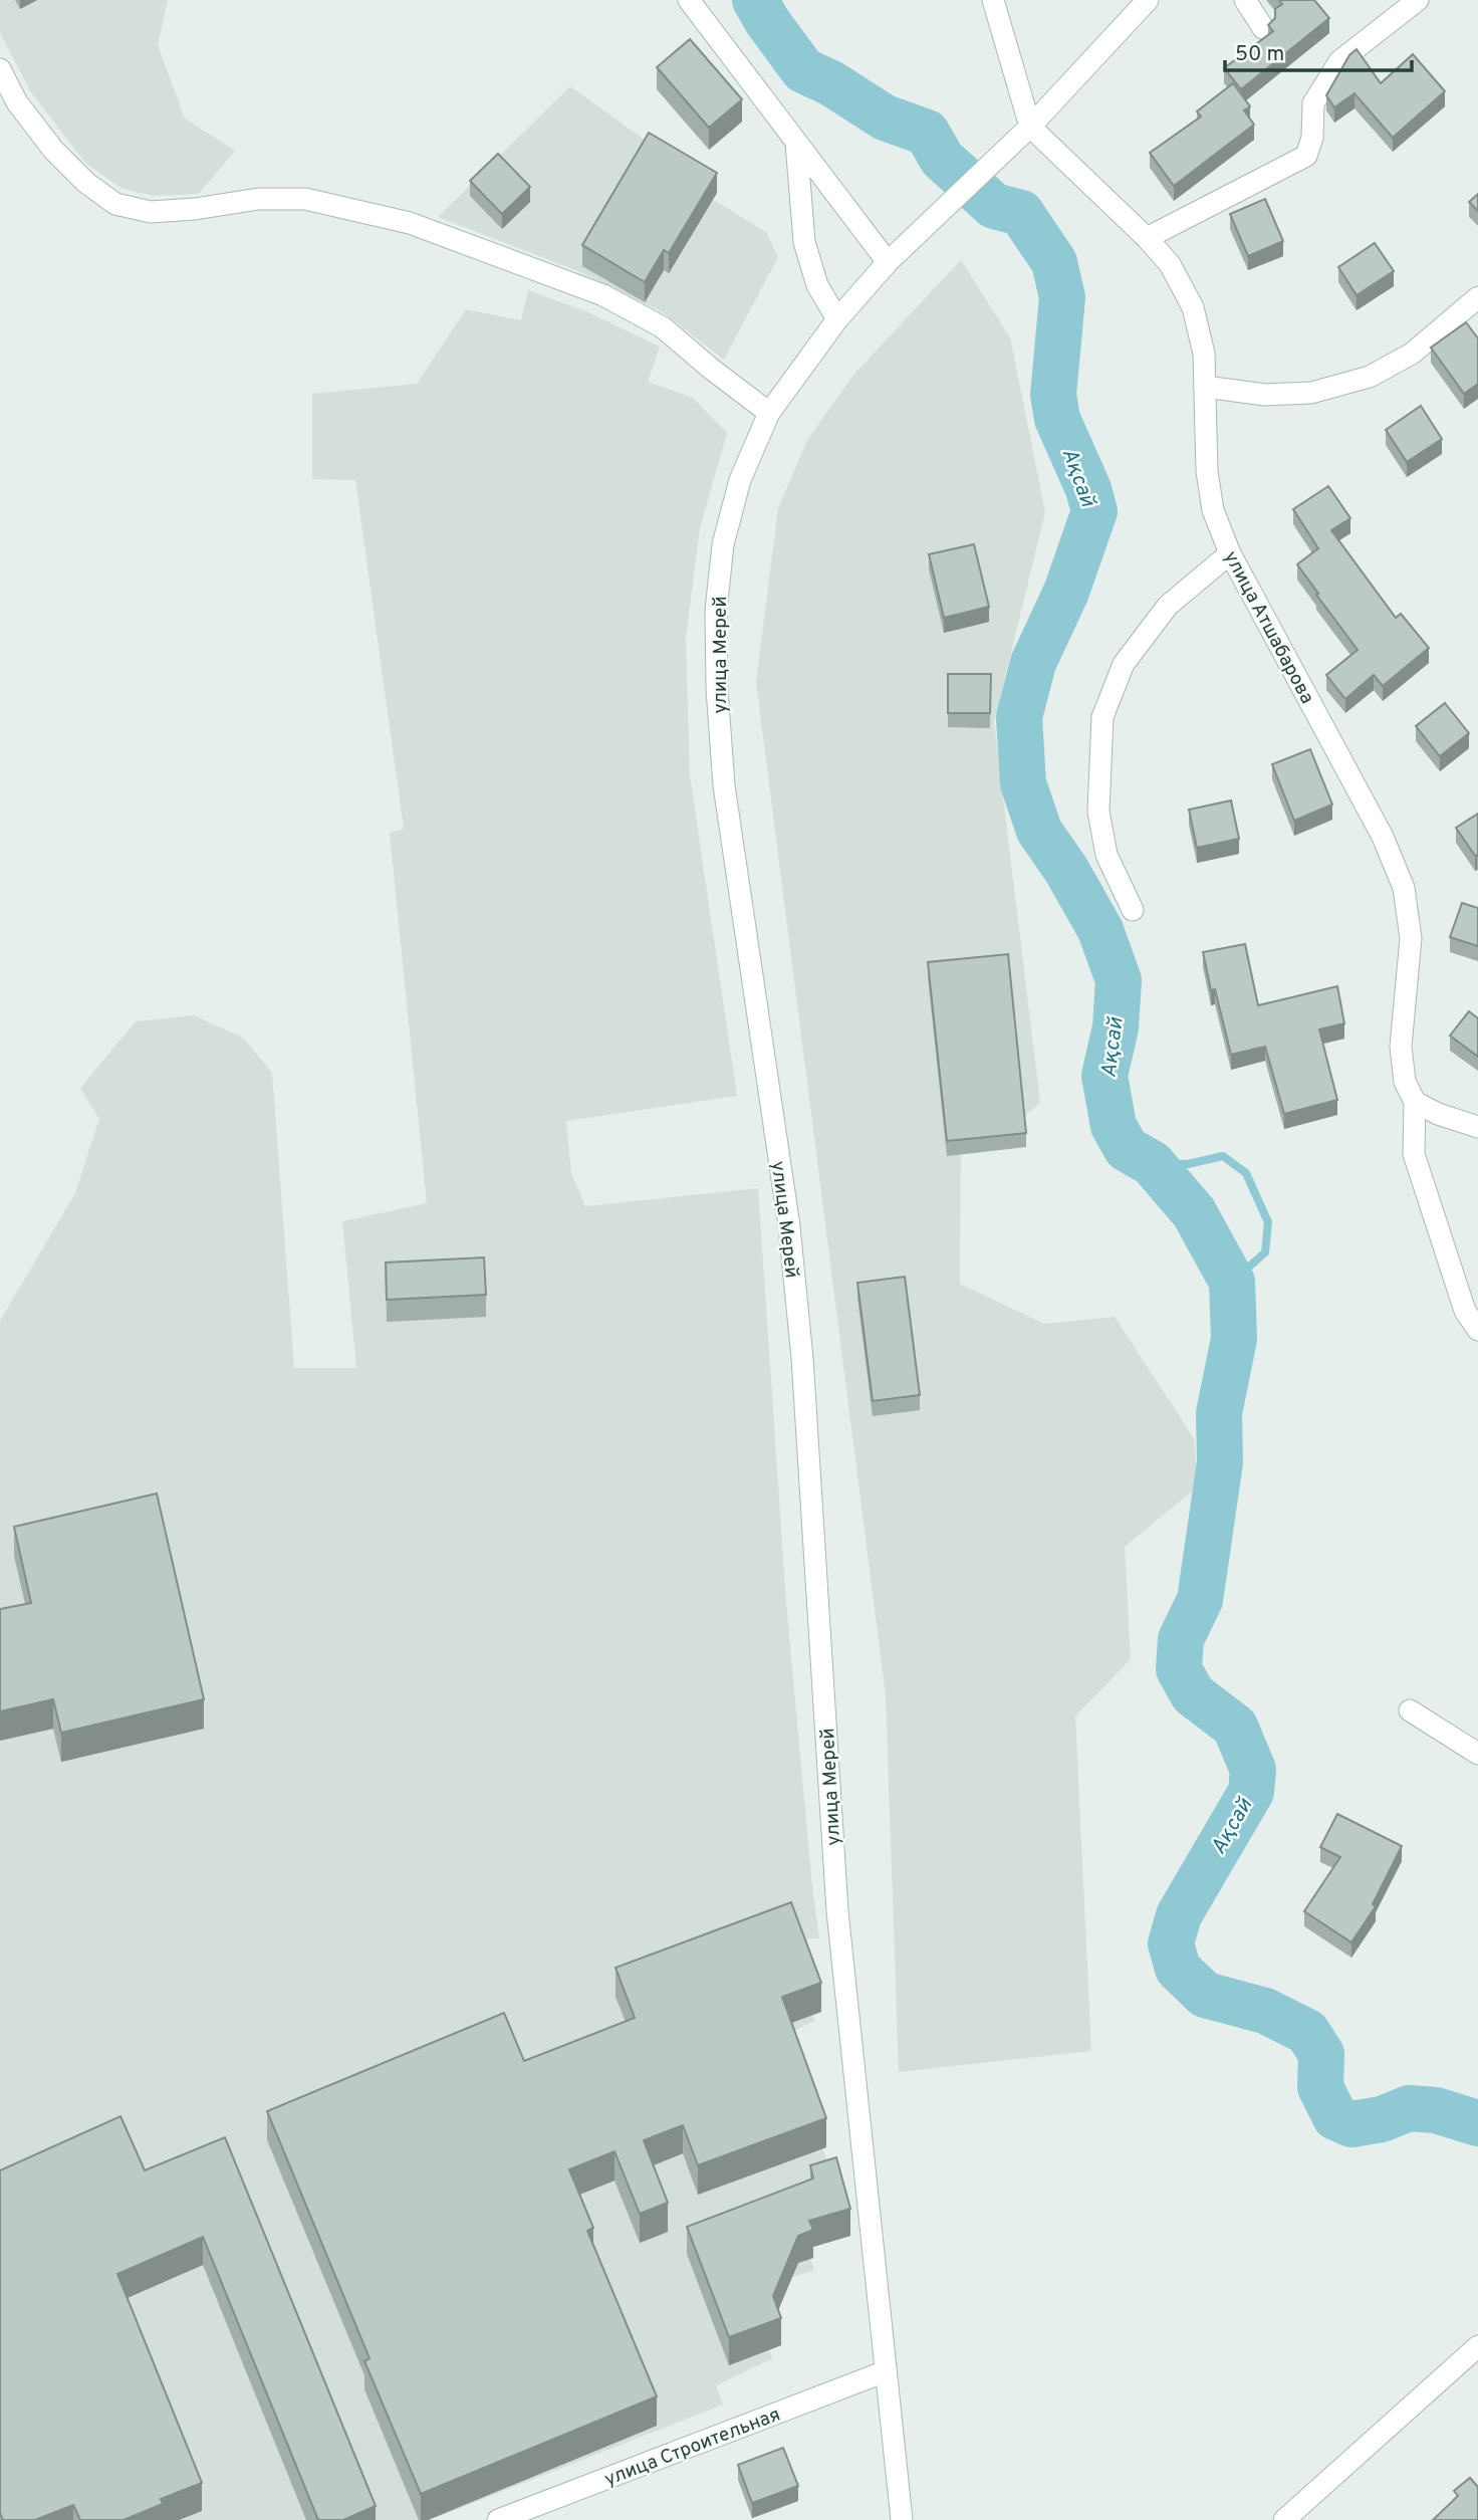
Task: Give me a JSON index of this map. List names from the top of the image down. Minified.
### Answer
{"streets":{"street":["улица Атшабарова","улица Мерей","улица Строительная"]},"crossings":[["улица Атшабарова","улица Мерей"],["улица Мерей","улица Строительная"]],"water":["Ақсай"],"scale_bar":"50 m"}
